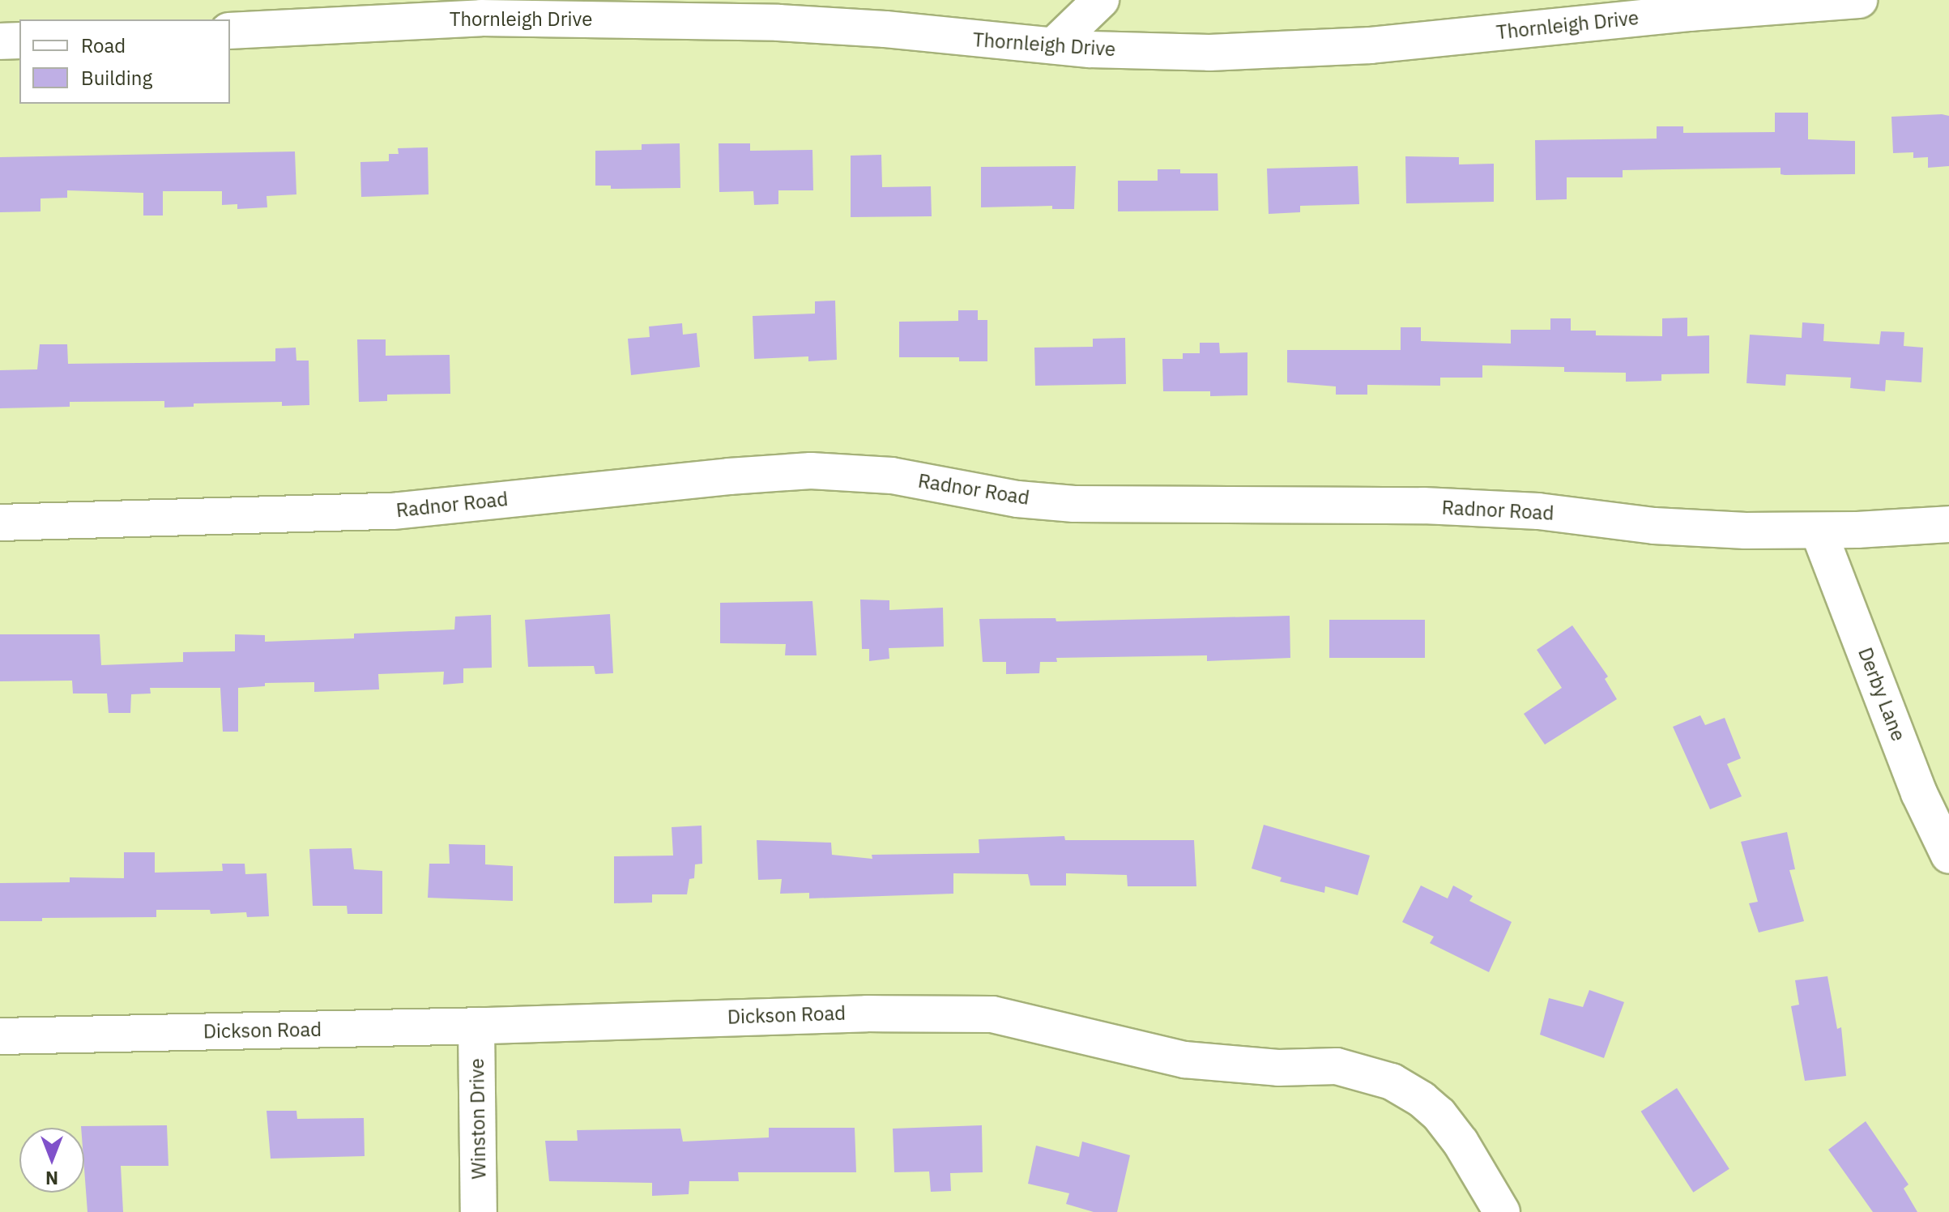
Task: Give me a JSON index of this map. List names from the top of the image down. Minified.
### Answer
{"streets":{"street":["Thornleigh Drive","Radnor Road","Derby Lane","Dickson Road","Winston Drive"]},"crossings":[["Radnor Road","Derby Lane"],["Dickson Road","Winston Drive"]],"legend":["Road","Building"],"north":"bottom"}
